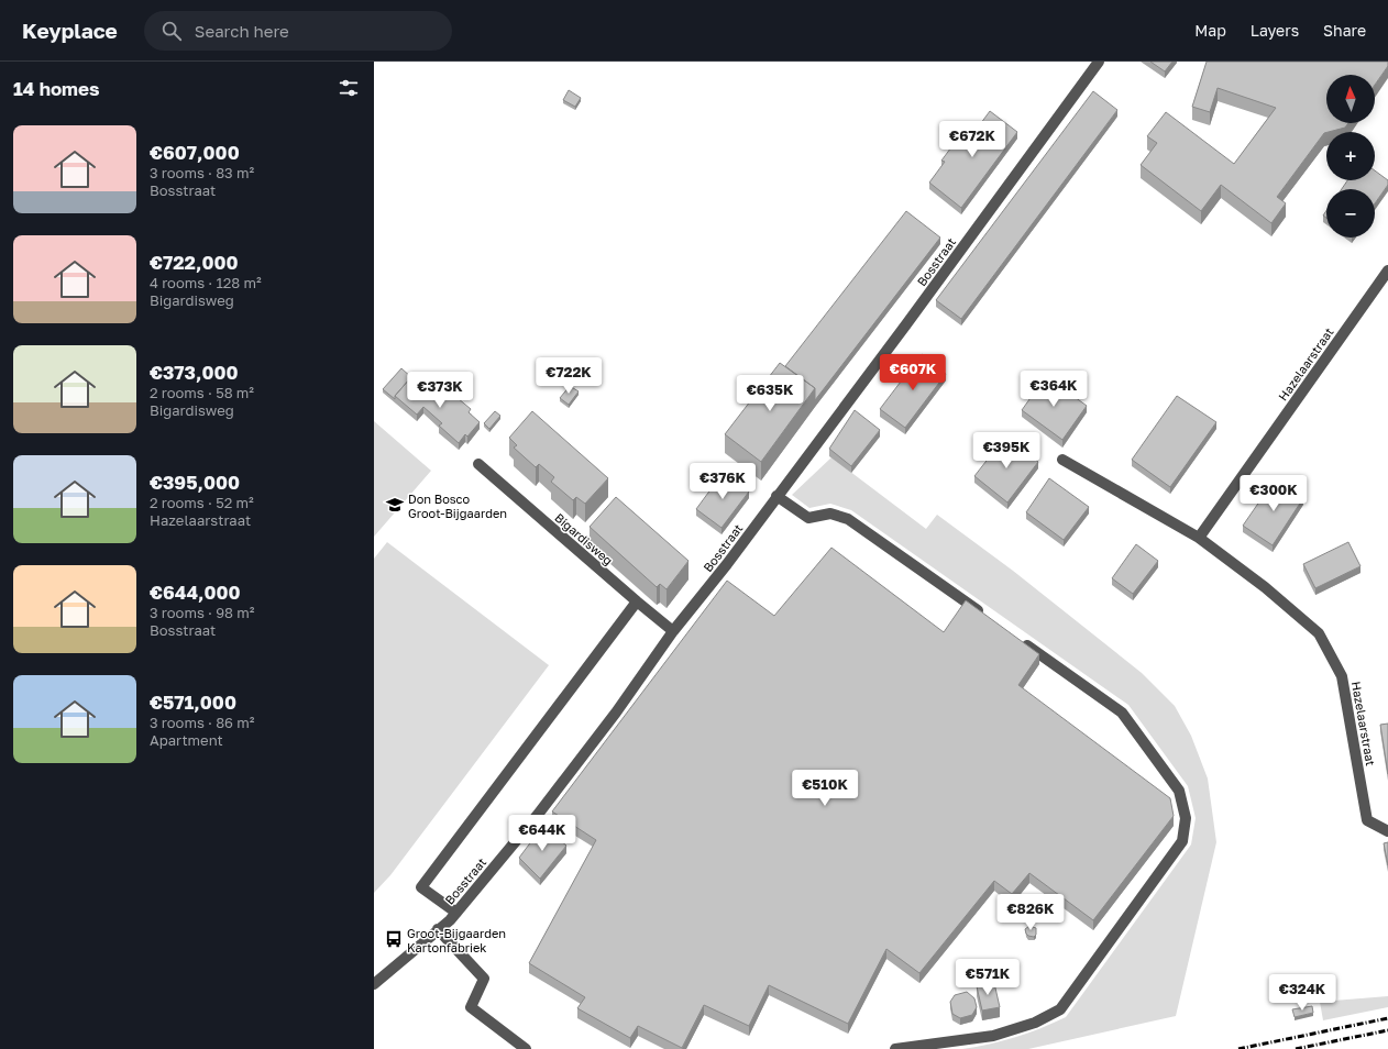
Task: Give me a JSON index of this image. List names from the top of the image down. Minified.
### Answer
{"streets":{"street":["Bosstraat","Hazelaarstraat","Bigardisweg"]},"crossings":[["Bosstraat","Bigardisweg"]],"places":{"school or university":["Don Bosco Groot-Bijgaarden"],"bus stop":["Groot-Bijgaarden Kartonfabriek"]},"north":"top","page":{"header":"Keyplace","search":"Search here","nav":["Map","Layers","Share"],"heading":"14 homes","map_buttons":["+","−"],"list":[{"name":"€607,000","note":"3 rooms · 83 m² · Bosstraat"},{"name":"€722,000","note":"4 rooms · 128 m² · Bigardisweg"},{"name":"€373,000","note":"2 rooms · 58 m² · Bigardisweg"},{"name":"€395,000","note":"2 rooms · 52 m² · Hazelaarstraat"},{"name":"€644,000","note":"3 rooms · 98 m² · Bosstraat"},{"name":"€571,000","note":"3 rooms · 86 m² · Apartment"}],"price":["€672K","€607K","€722K","€364K","€373K","€635K","€395K","€376K","€300K","€510K","€644K","€826K","€571K","€324K"]}}
